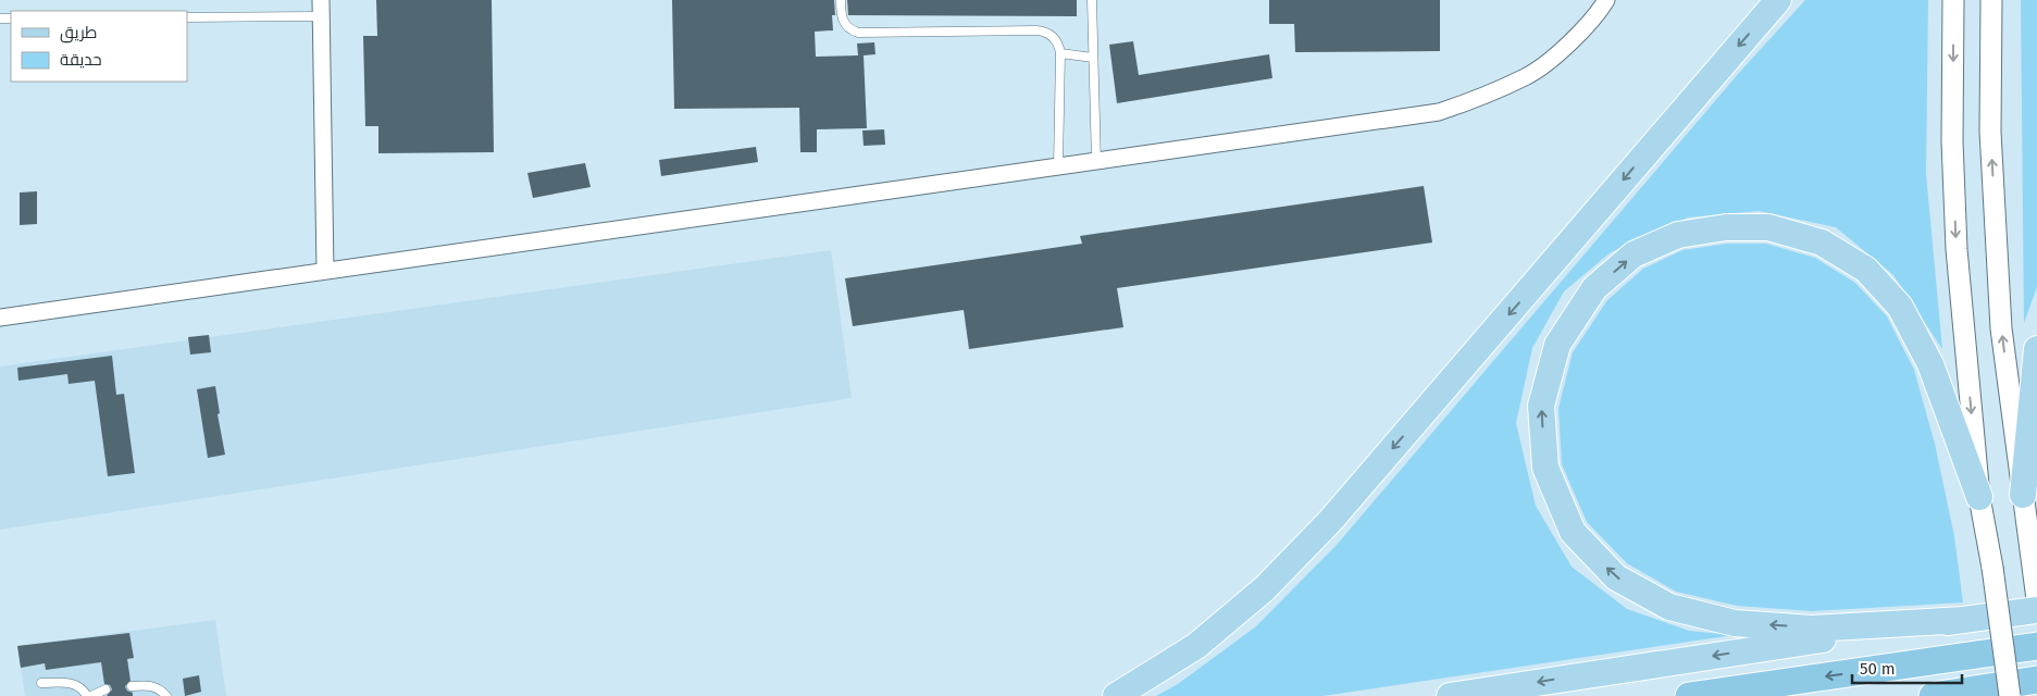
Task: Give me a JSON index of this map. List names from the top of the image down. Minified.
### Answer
{"legend":["طريق","حديقة"],"scale_bar":"50 m"}
